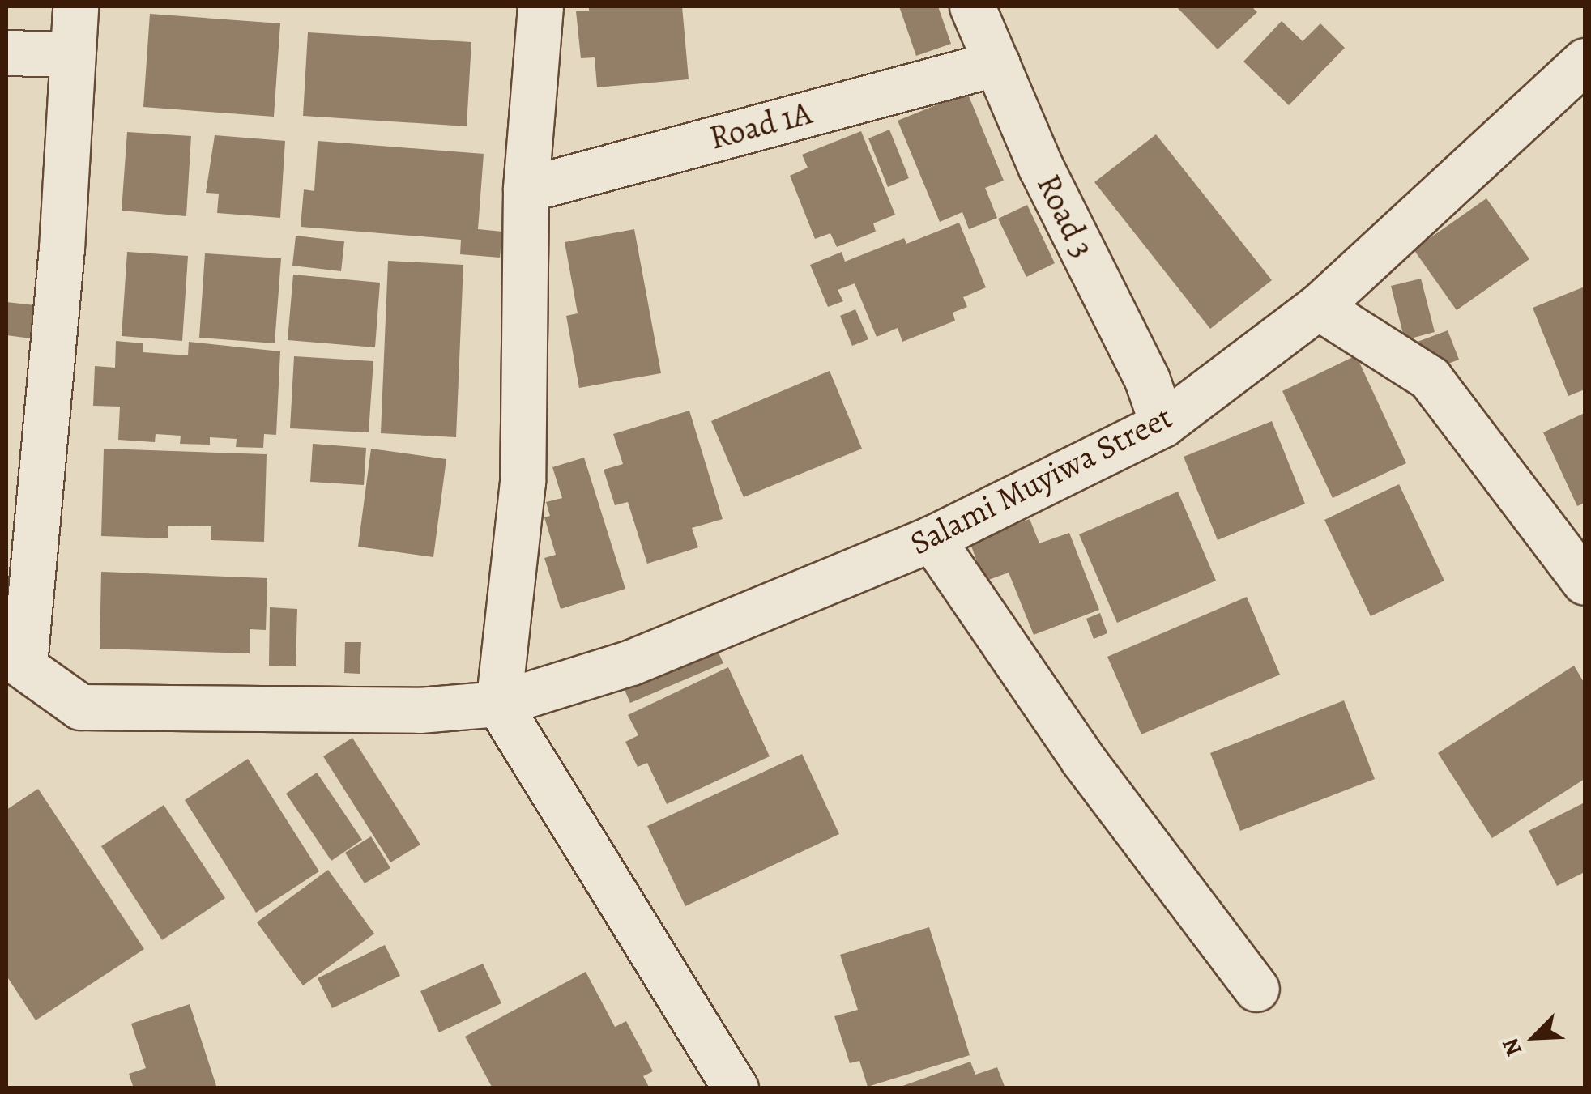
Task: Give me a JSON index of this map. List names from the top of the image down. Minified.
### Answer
{"streets":{"street":["Road 1A","Road 3","Salami Muyiwa Street"]},"crossings":[["Road 1A","Road 3"],["Road 3","Salami Muyiwa Street"]],"north":"bottom left"}
